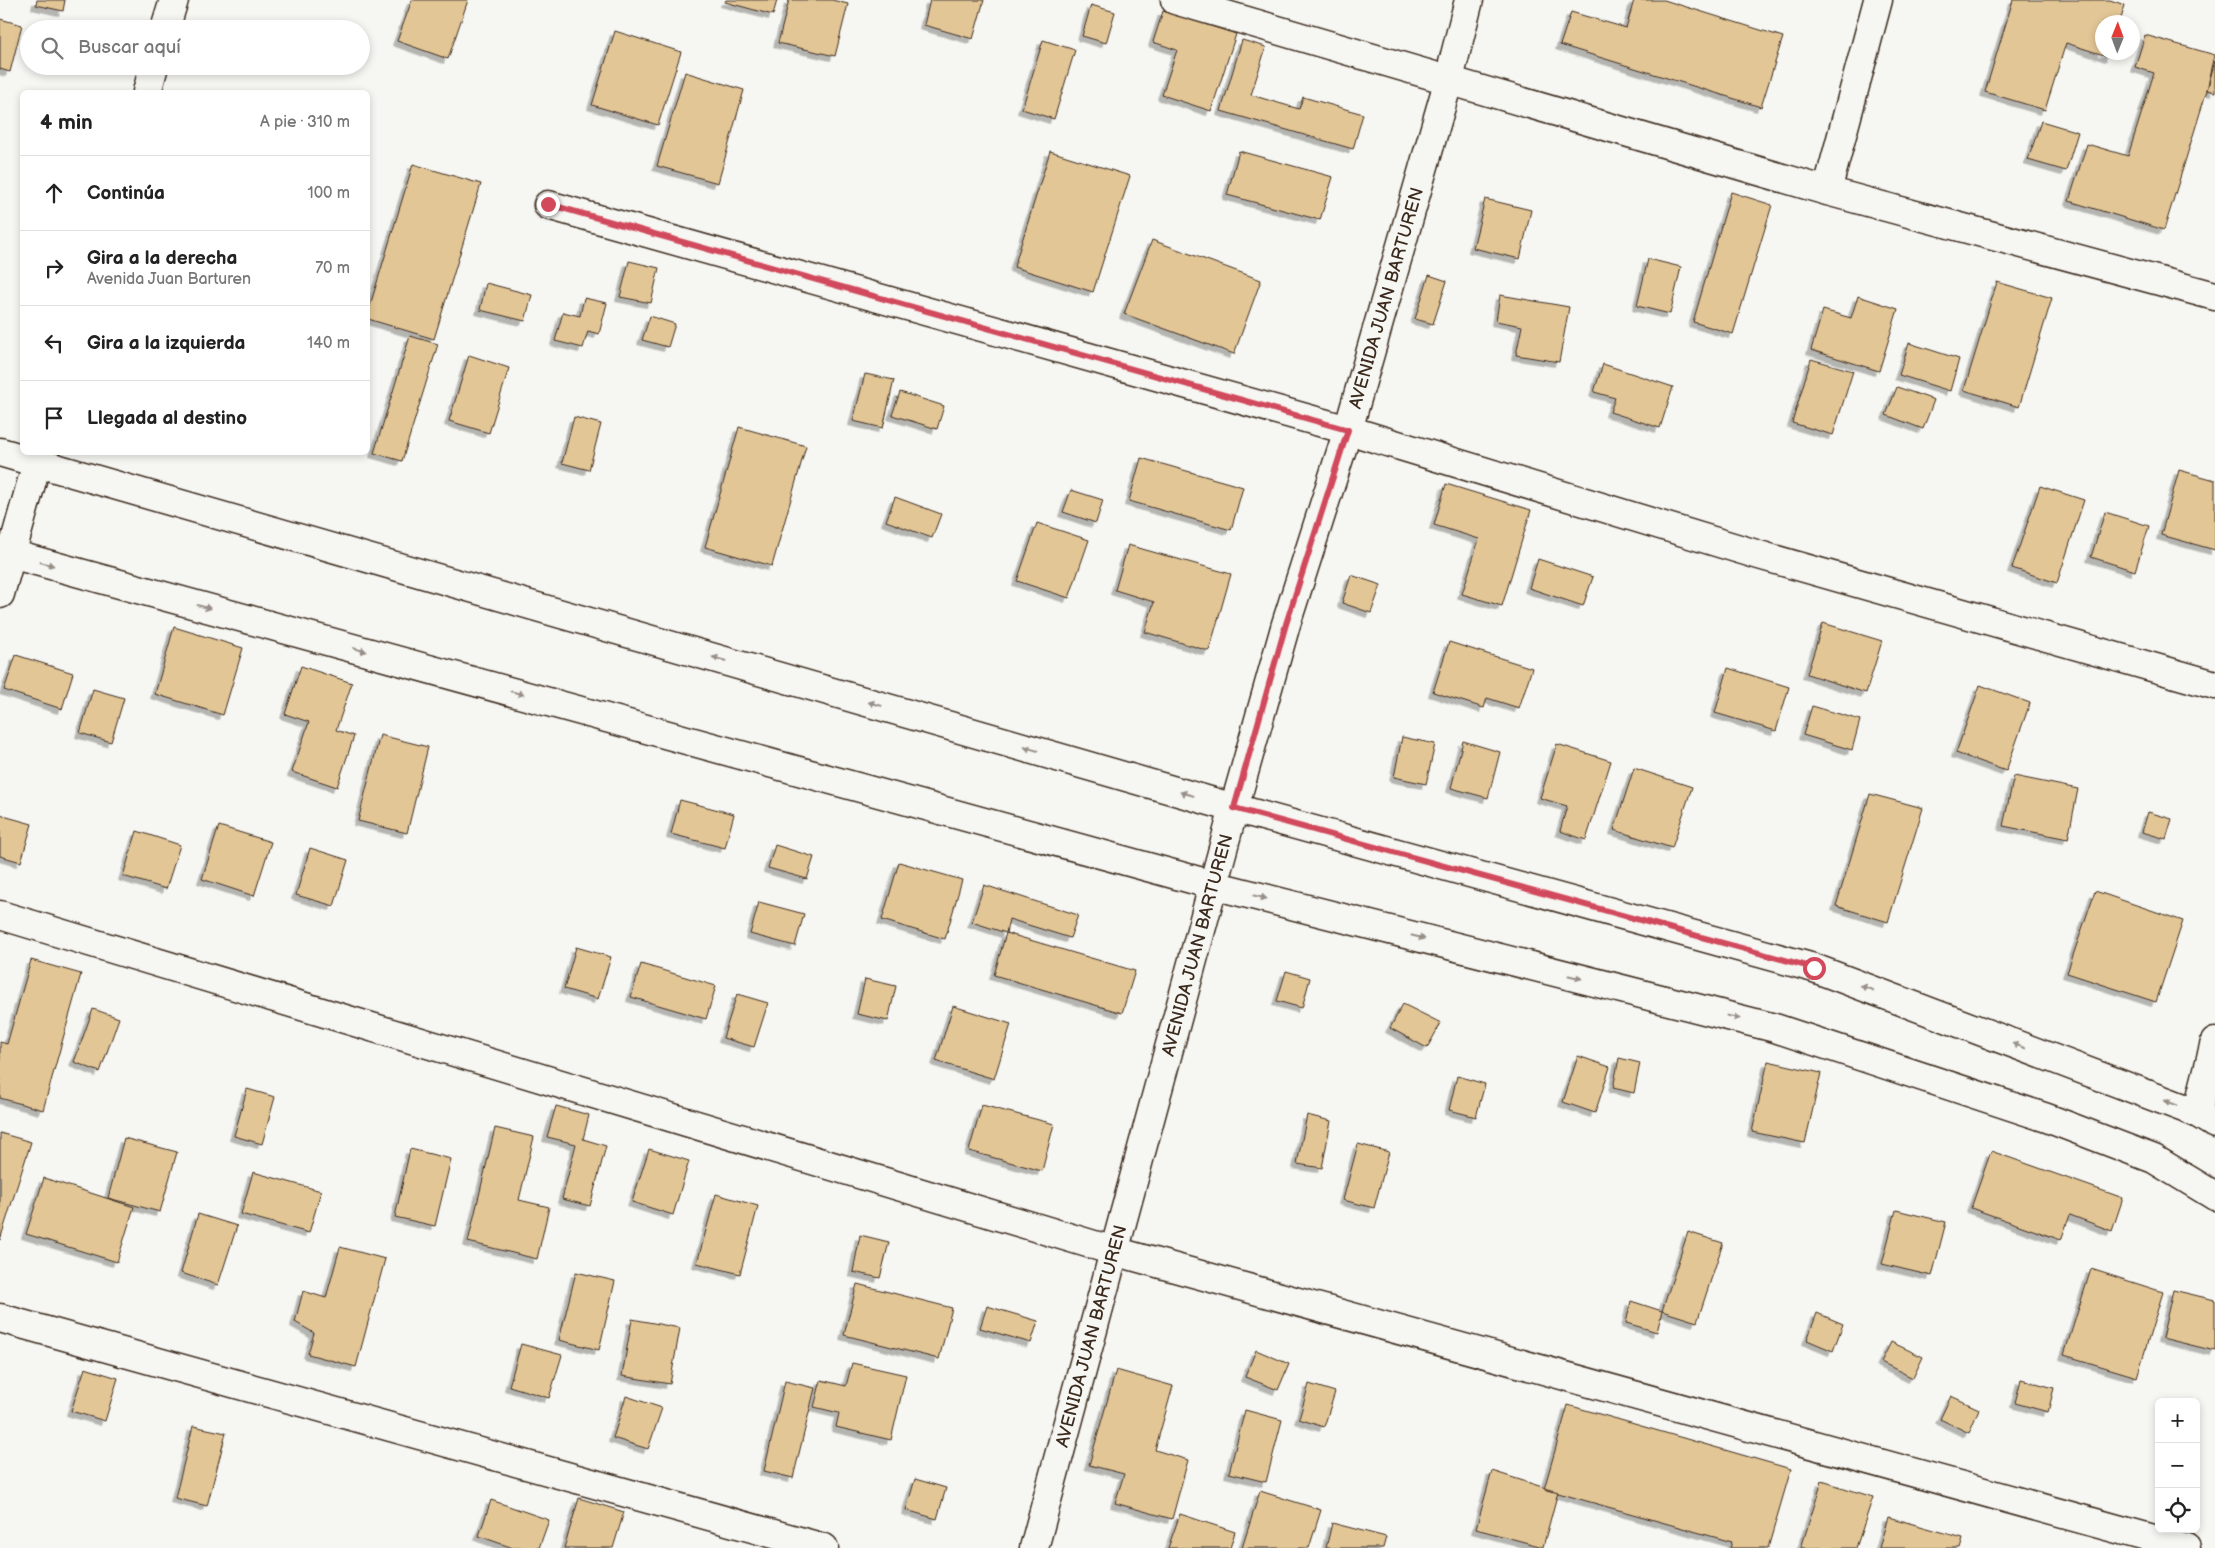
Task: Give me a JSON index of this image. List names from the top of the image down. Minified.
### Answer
{"streets":{"street":["AVENIDA JUAN BARTUREN"]},"north":"top","page":{"search":"Buscar aquí","heading":["4 min","A pie · 310 m"],"list":[["Continúa","100 m"],["Gira a la derecha","Avenida Juan Barturen","70 m"],["Gira a la izquierda","140 m"],"Llegada al destino"],"map_buttons":["+","−"]}}
